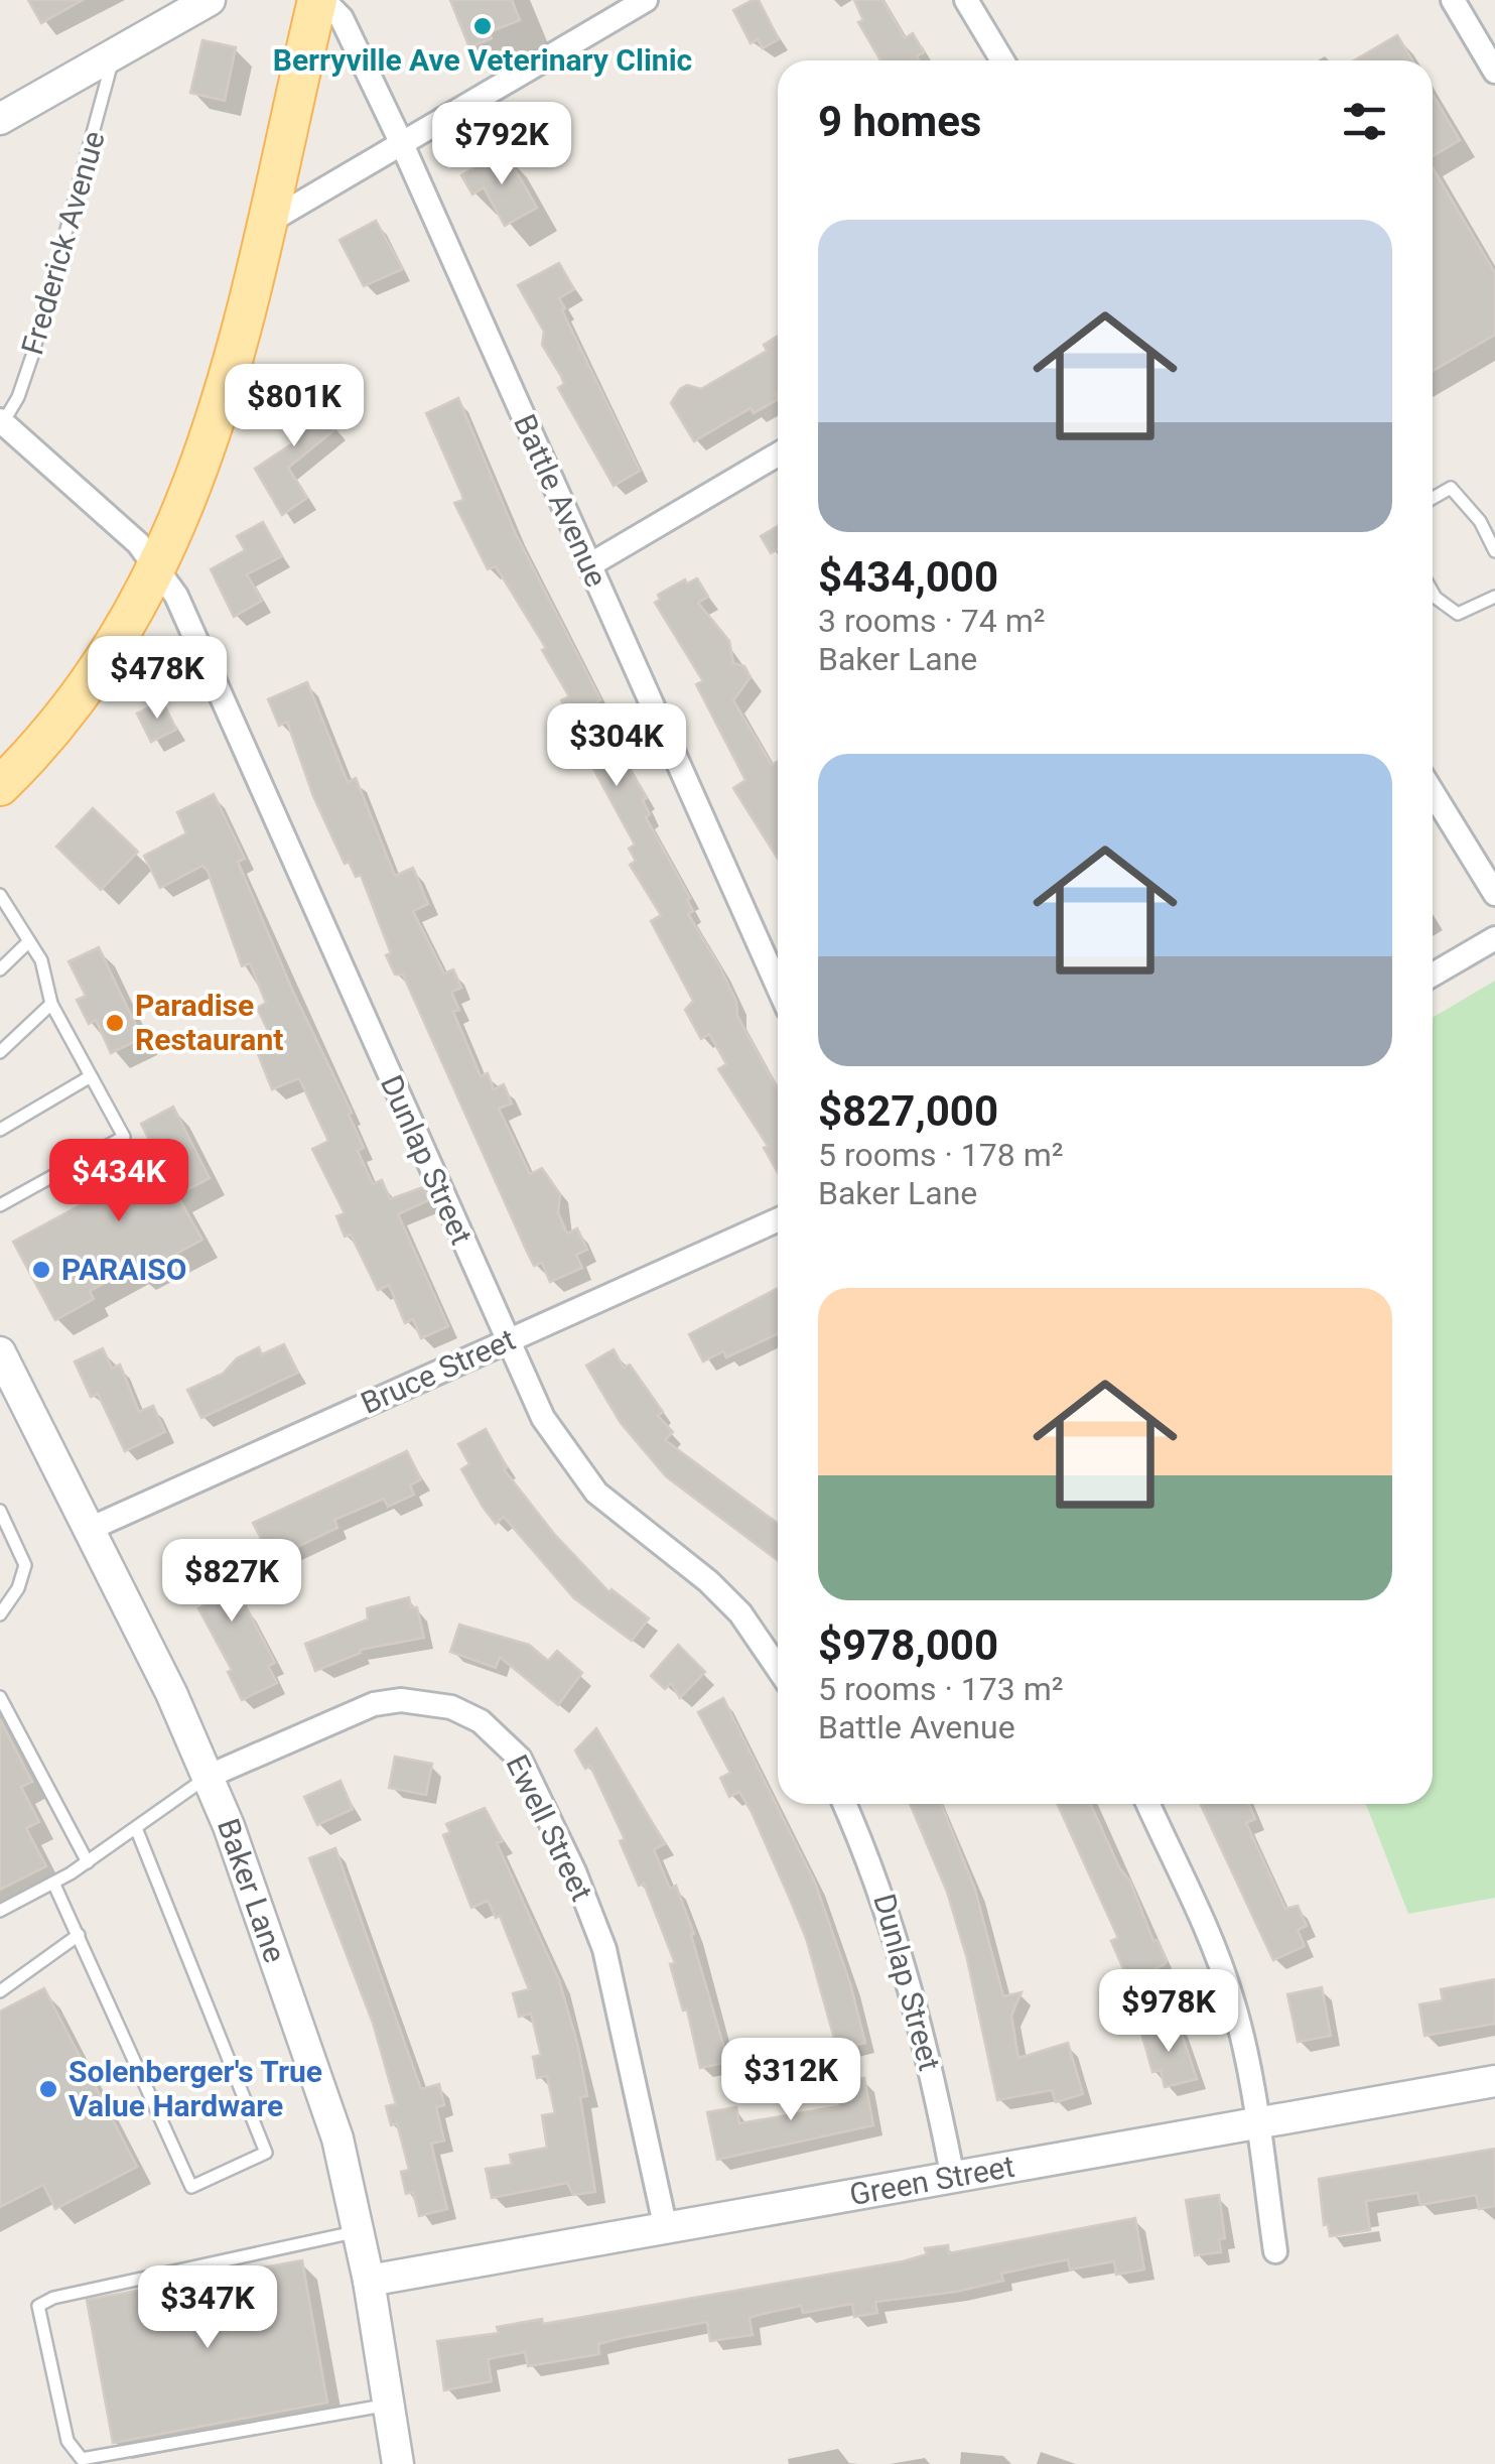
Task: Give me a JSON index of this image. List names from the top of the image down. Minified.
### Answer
{"streets":{"street":["Battle Avenue","Dunlap Street","Bruce Street","Ewell Street","Baker Lane","Green Street"],"lane":["Frederick Avenue"]},"crossings":[["Frederick Avenue","Dunlap Street"],["Dunlap Street","Bruce Street"],["Dunlap Street","Green Street"],["Bruce Street","Baker Lane"],["Ewell Street","Baker Lane"],["Ewell Street","Green Street"],["Baker Lane","Green Street"]],"places":["Berryville Ave Veterinary Clinic","Paradise Restaurant","PARAISO","Solenberger's True Value Hardware"],"page":{"heading":"9 homes","price":["$792K","$801K","$478K","$304K","$434K","$827K","$978K","$312K","$347K"],"list":[{"name":"$434,000","note":"3 rooms · 74 m² · Baker Lane"},{"name":"$827,000","note":"5 rooms · 178 m² · Baker Lane"},{"name":"$978,000","note":"5 rooms · 173 m² · Battle Avenue"}]}}
